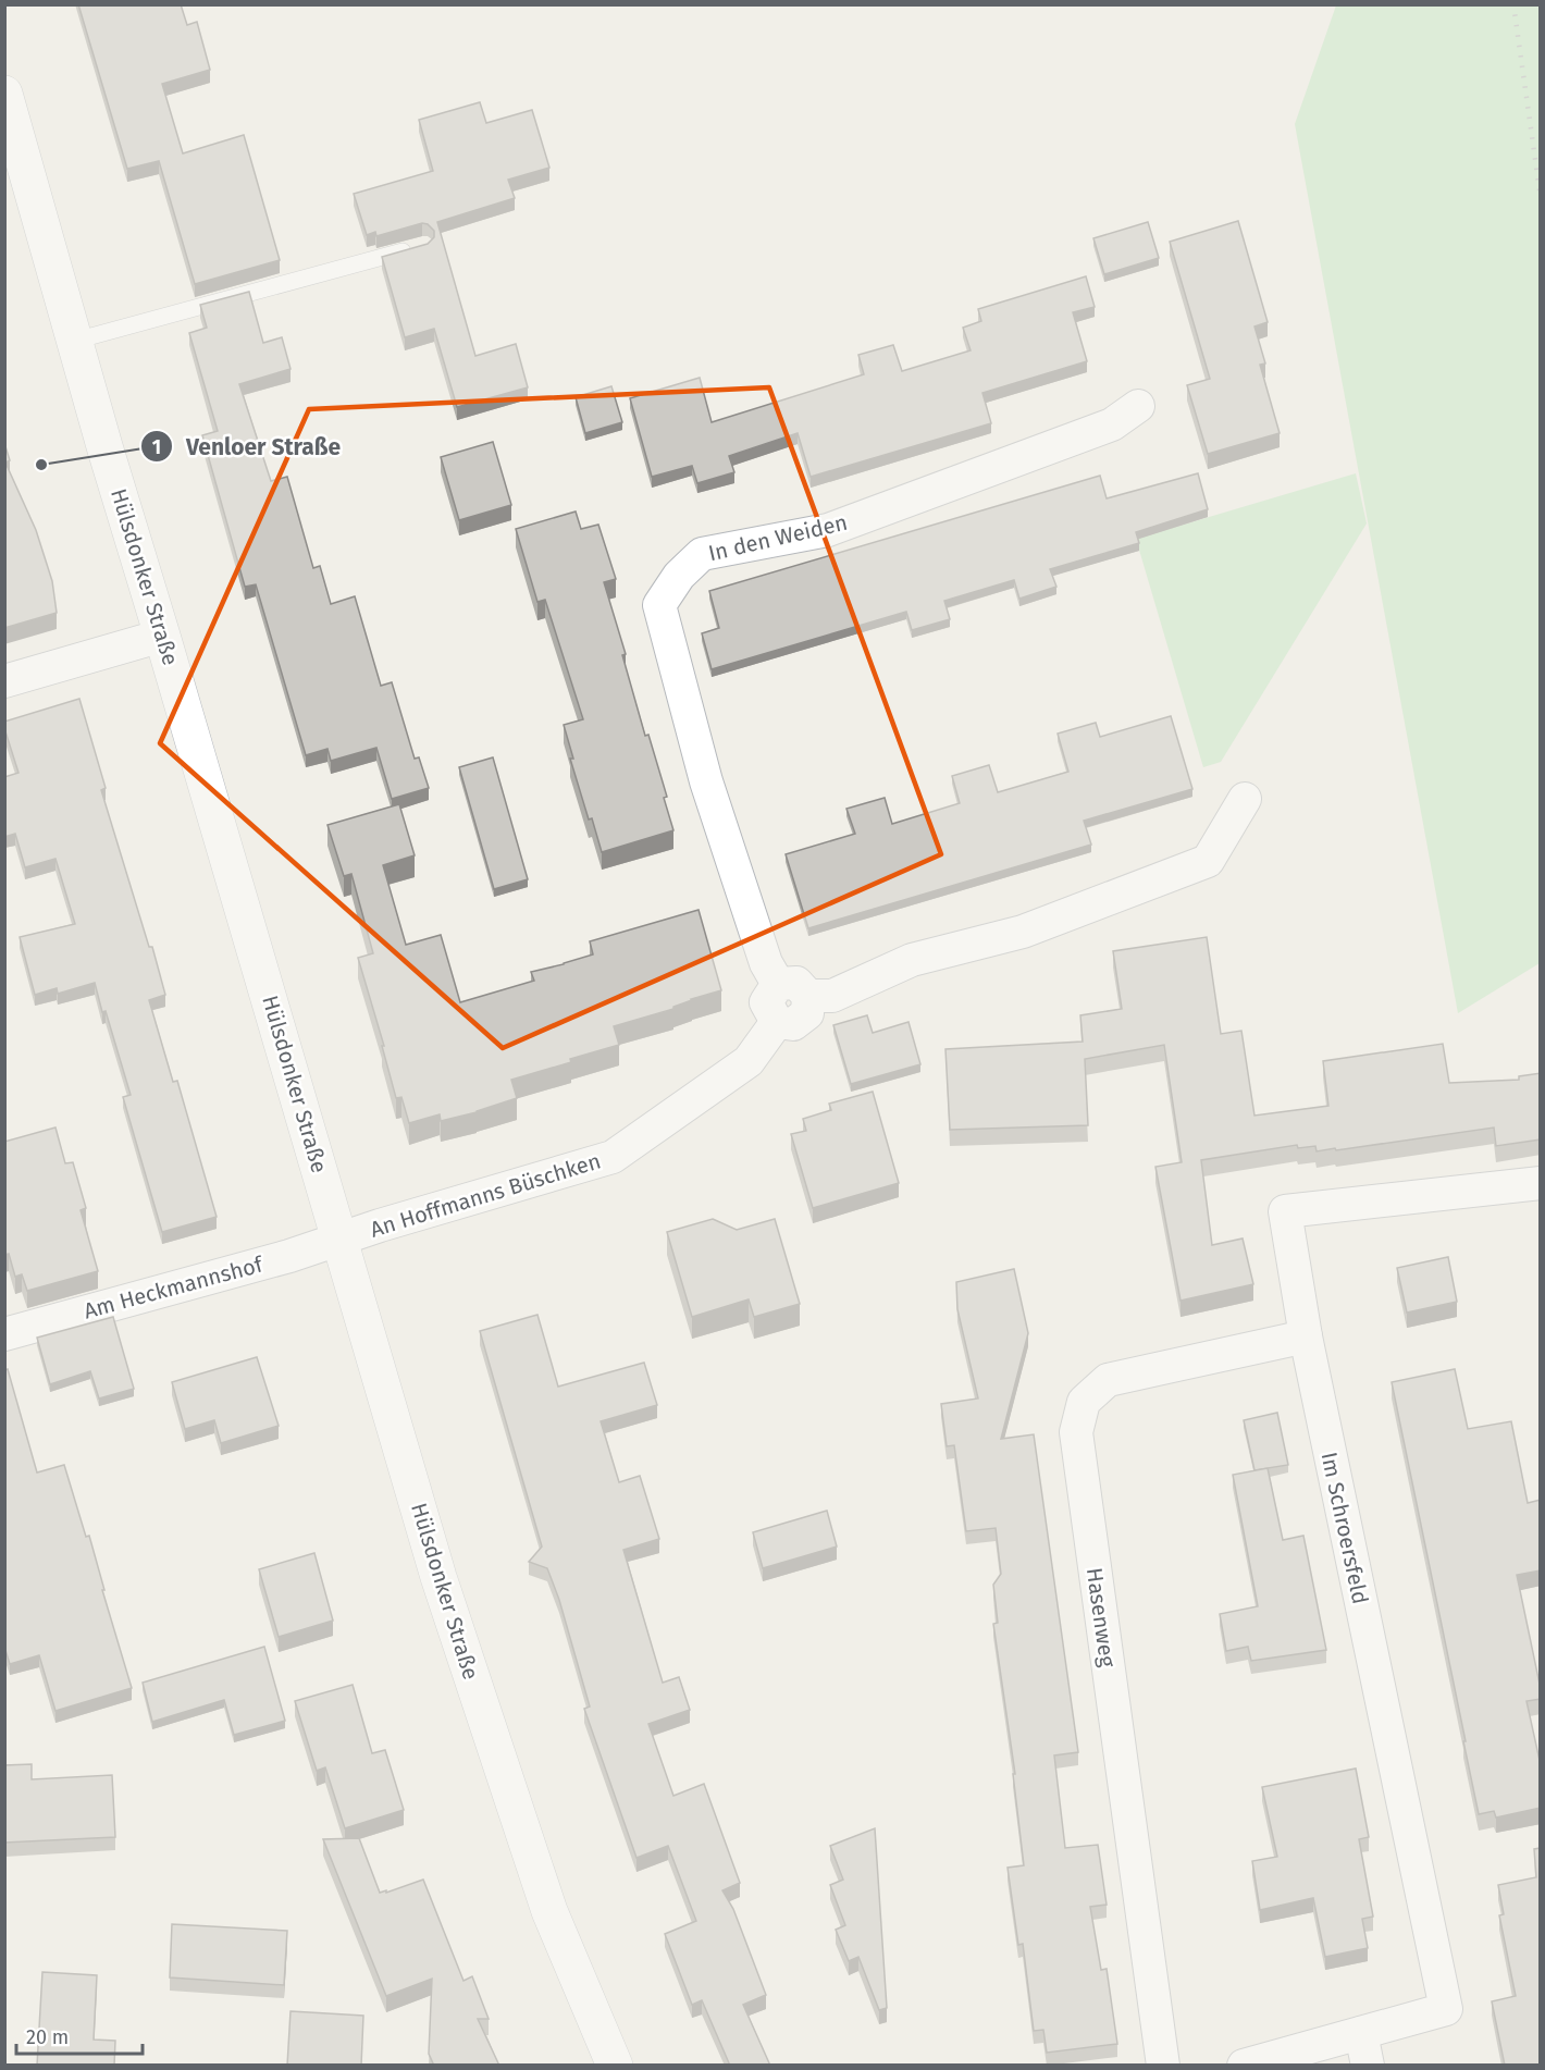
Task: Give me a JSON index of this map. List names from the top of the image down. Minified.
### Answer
{"streets":{"street":["In den Weiden","Hülsdonker Straße","An Hoffmanns Büschken","Am Heckmannshof","Im Schroersfeld","Hasenweg"]},"crossings":[["In den Weiden","An Hoffmanns Büschken"],["Hülsdonker Straße","An Hoffmanns Büschken"],["Hülsdonker Straße","Am Heckmannshof"],["An Hoffmanns Büschken","Am Heckmannshof"],["Im Schroersfeld","Hasenweg"]],"places":["Venloer Straße"],"scale_bar":"20 m"}
